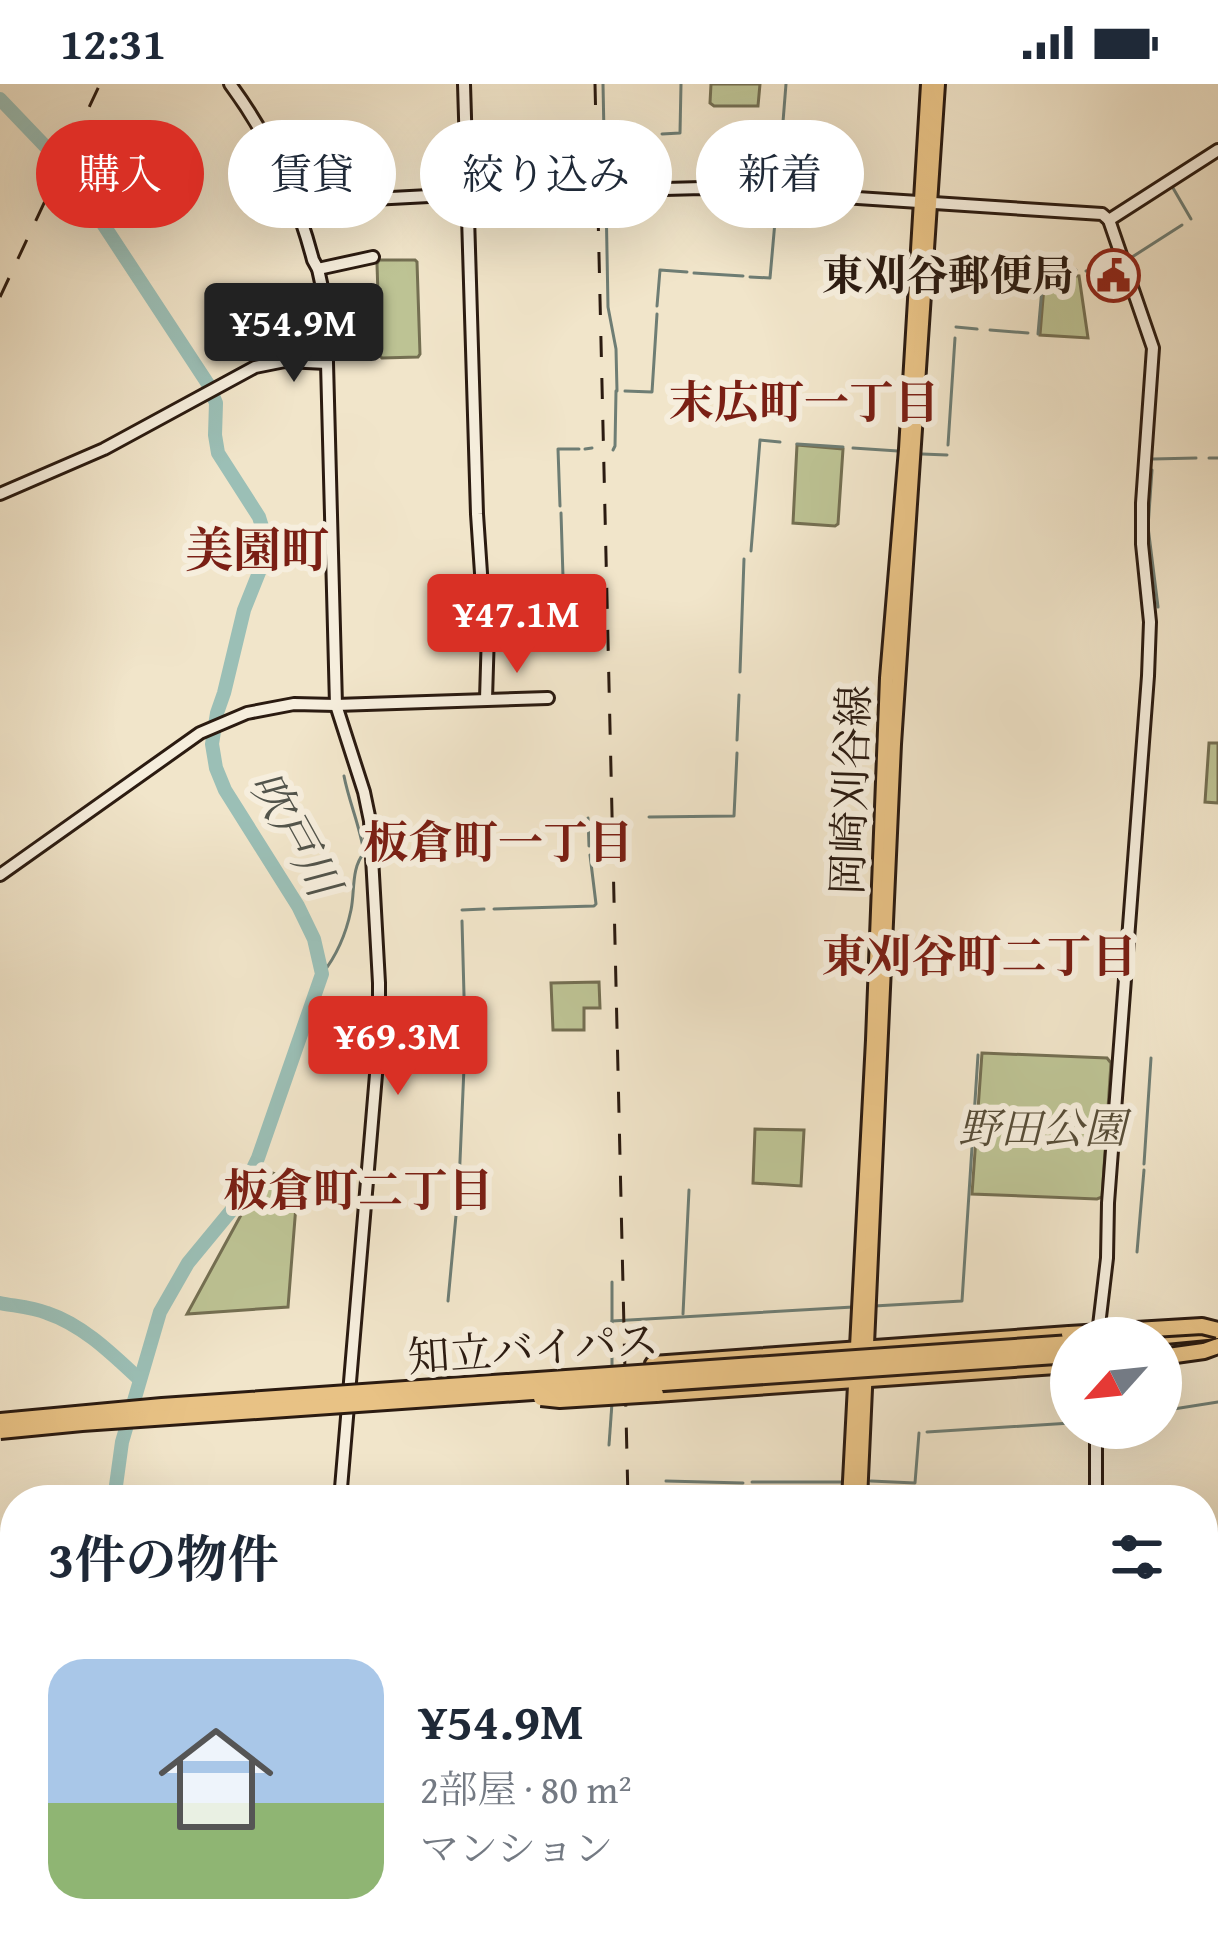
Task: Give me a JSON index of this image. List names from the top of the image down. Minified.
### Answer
{"streets":{"highway":["知立バイパス"],"main road":["岡崎刈谷線"]},"districts":["末広町一丁目","美園町","板倉町一丁目","東刈谷町二丁目","板倉町二丁目"],"water":["吹戸川"],"parks":["野田公園"],"places":{"public building":["東刈谷郵便局"]},"north":"bottom left","page":{"status":"12:31","chip":["購入","賃貸","絞り込み","新着"],"price":["¥54.9M","¥47.1M","¥69.3M"],"heading":"3件の物件","list":[{"name":"¥54.9M","note":"2部屋 · 80 m² · マンション"}]}}
